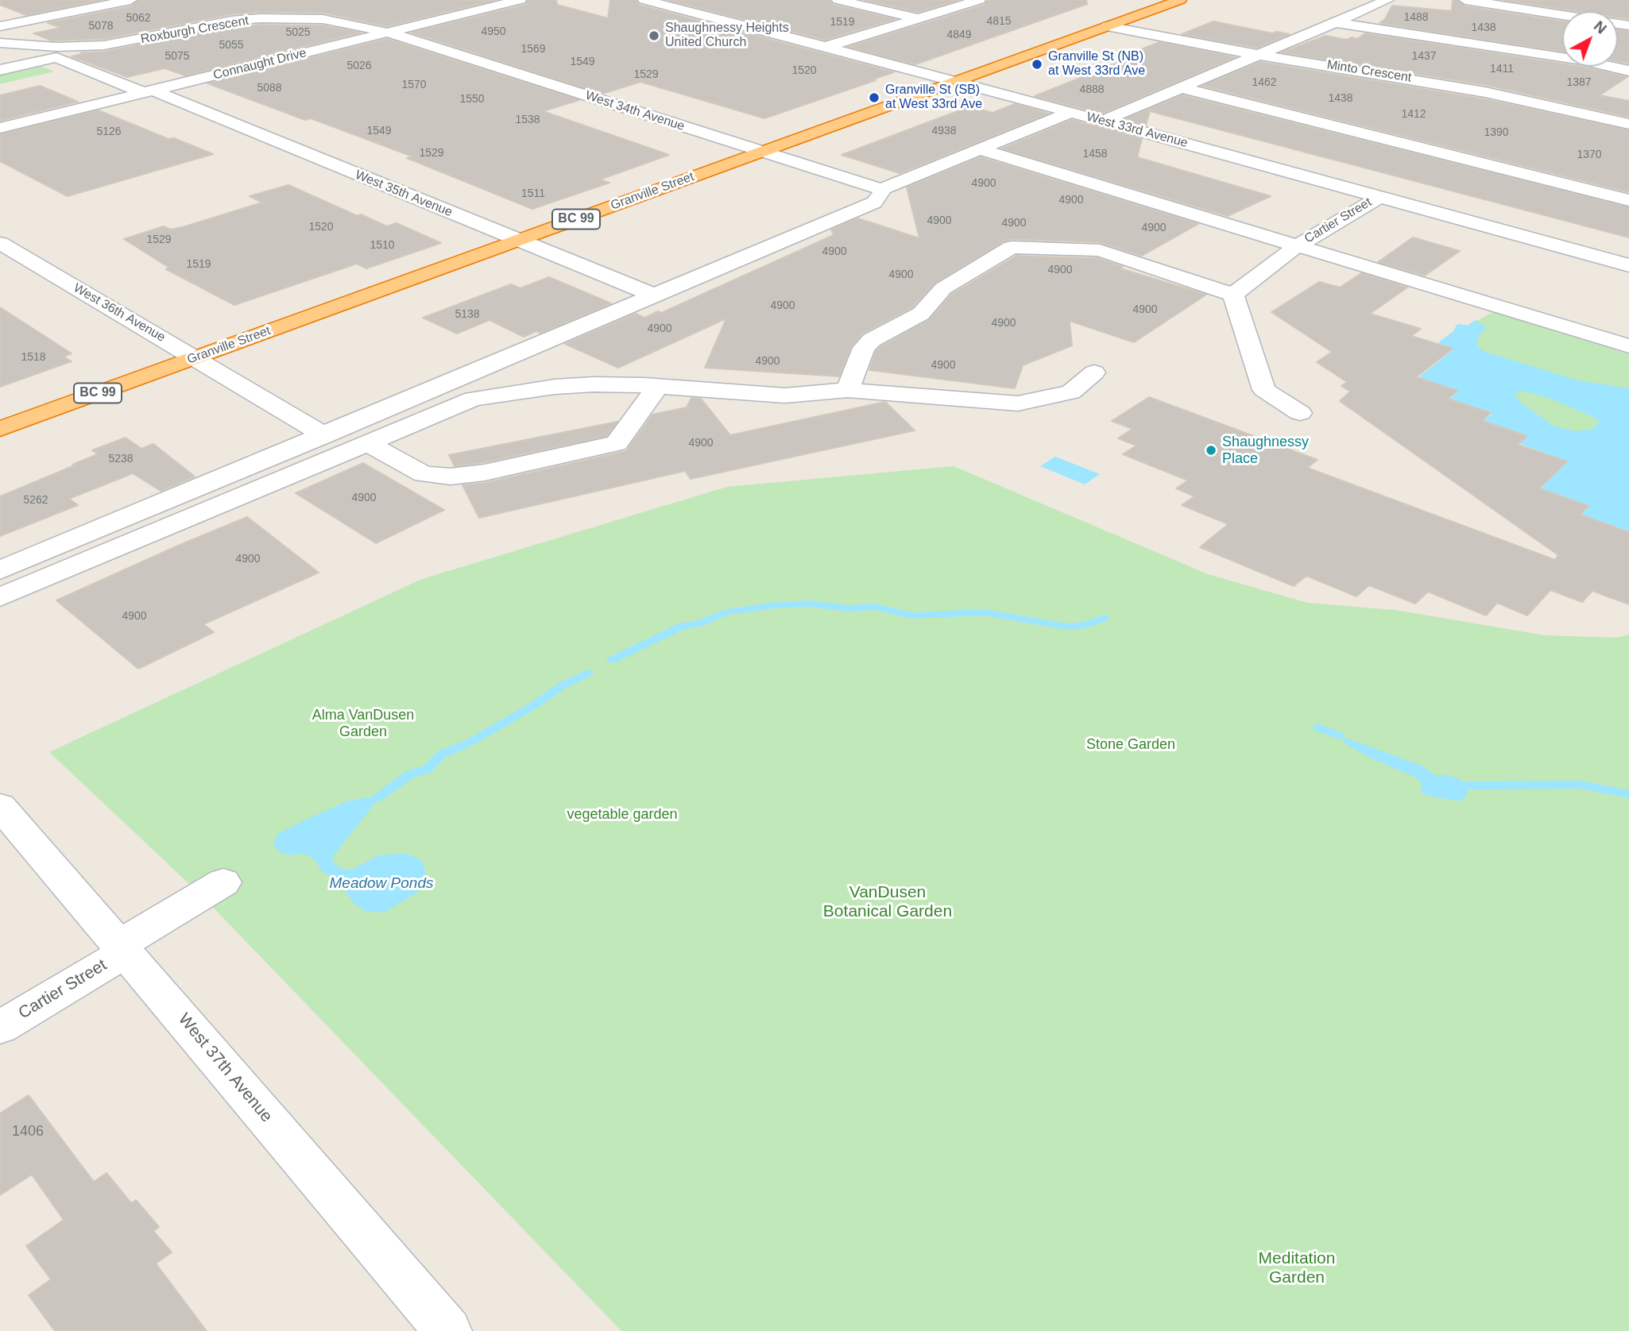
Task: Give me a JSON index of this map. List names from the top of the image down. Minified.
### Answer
{"streets":{"highway":["Granville Street","BC 99"],"street":["Roxburgh Crescent","Connaught Drive","Minto Crescent","West 34th Avenue","West 33rd Avenue","West 35th Avenue","Cartier Street","West 36th Avenue","West 37th Avenue"]},"crossings":[["Roxburgh Crescent","Connaught Drive"],["Roxburgh Crescent","West 34th Avenue"],["Connaught Drive","West 34th Avenue"],["Connaught Drive","West 35th Avenue"],["Minto Crescent","Granville Street"],["West 34th Avenue","Granville Street"],["West 33rd Avenue","Granville Street"],["West 33rd Avenue","Cartier Street"],["Granville Street","West 35th Avenue"],["Granville Street","West 36th Avenue"],["Cartier Street","West 37th Avenue"]],"water":["Meadow Ponds"],"parks":["Alma VanDusen Garden","Stone Garden","vegetable garden","VanDusen Botanical Garden","Meditation Garden"],"places":["Shaughnessy Heights United Church","Granville St (NB) at West 33rd Ave","Granville St (SB) at West 33rd Ave","Shaughnessy Place"],"house_numbers":["1488","5062","4815","1519","5078","1438","4950","5025","4849","5055","1569","5075","1437","1549","5026","1411","1520","1529","1462","1387","1570","5088","4888","1438","1550","1412","1538","1549","4938","5126","1390","1529","1458","1370","4900","1511","4900","4900","4900","1520","4900","1529","1510","4900","1519","4900","4900","4900","4900","5138","4900","4900","1518","4900","4900","4900","5238","4900","5262","4900","4900","1406"],"north":"top right"}
